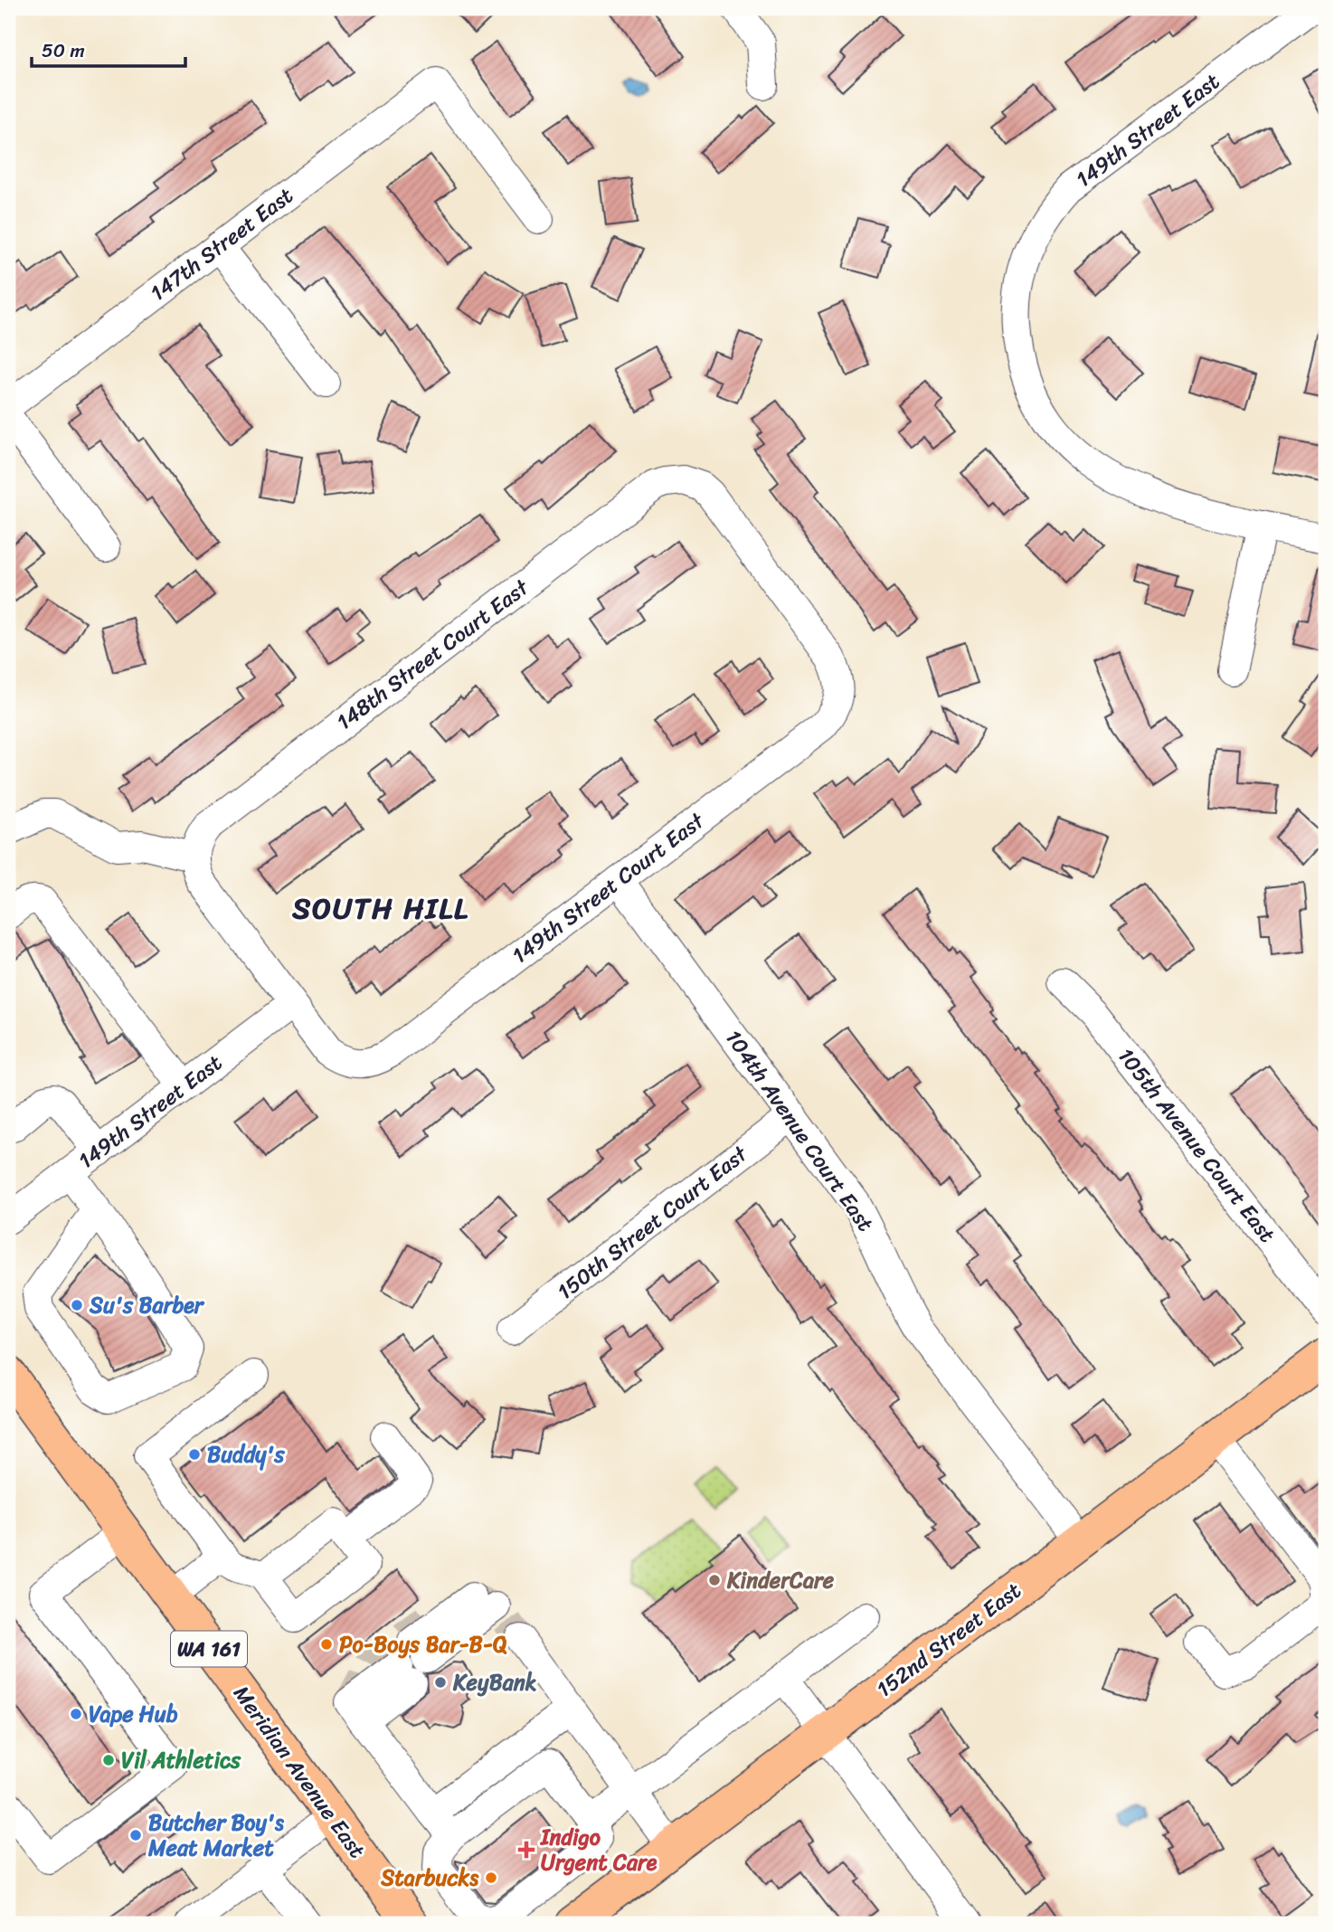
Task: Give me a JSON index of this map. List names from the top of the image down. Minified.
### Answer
{"streets":{"main road":["152nd Street East","WA 161","Meridian Avenue East"],"street":["149th Street East","147th Street East","148th Street Court East","149th Street Court East","104th Avenue Court East","105th Avenue Court East","150th Street Court East"]},"crossings":[["149th Street East","149th Street Court East"],["148th Street Court East","149th Street Court East"],["149th Street Court East","104th Avenue Court East"],["104th Avenue Court East","150th Street Court East"],["104th Avenue Court East","152nd Street East"]],"districts":["SOUTH HILL"],"places":{"other":["Su's Barber","Buddy's","KinderCare","Po-Boys Bar-B-Q","KeyBank","Vape Hub","Vil Athletics","Butcher Boy's Meat Market","Starbucks"],"health":["Indigo Urgent Care"]},"scale_bar":"50 m"}
